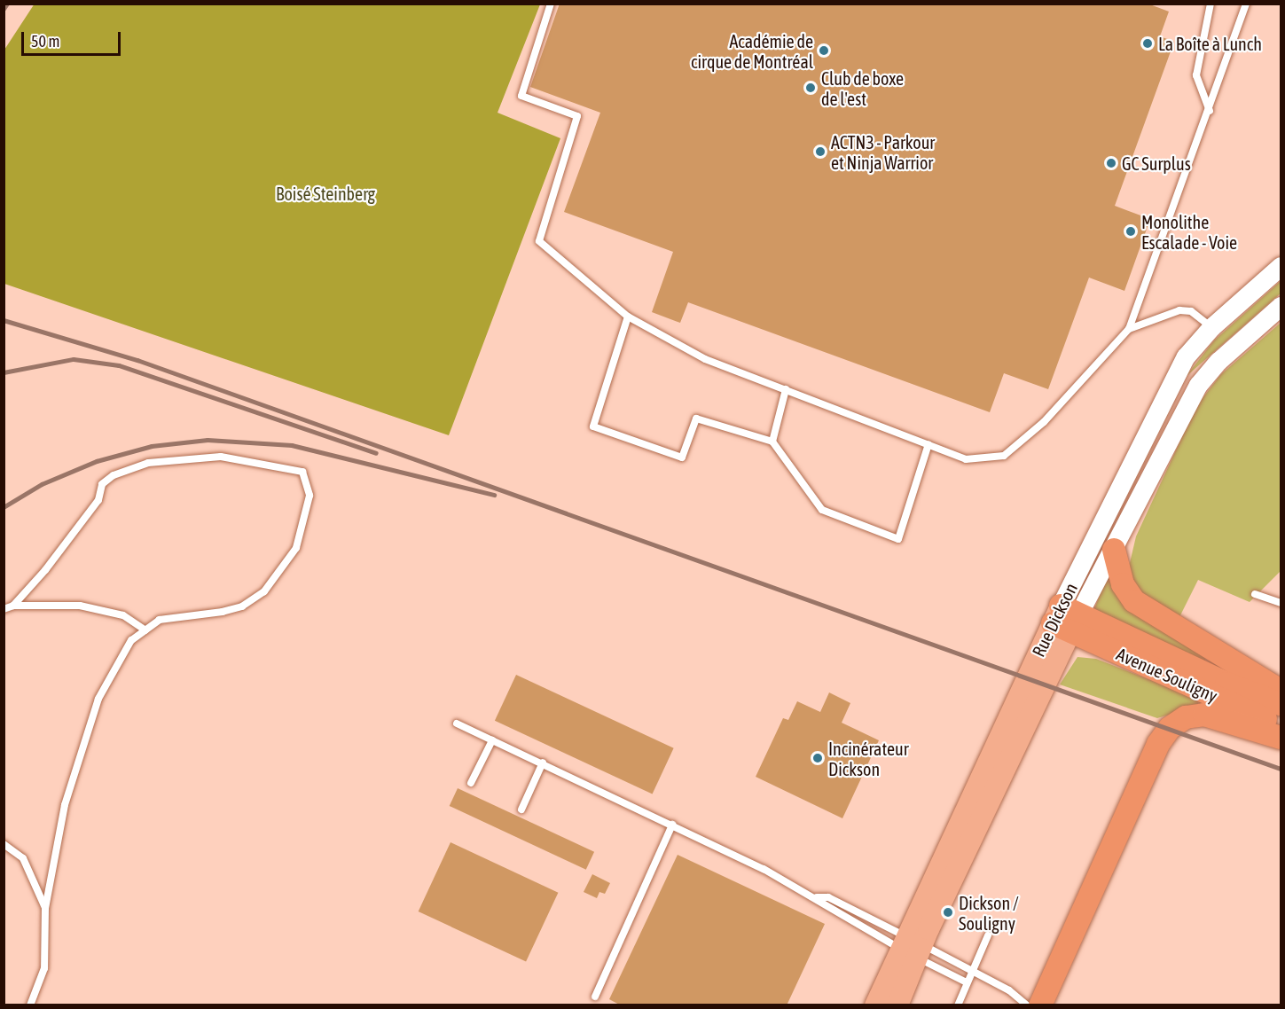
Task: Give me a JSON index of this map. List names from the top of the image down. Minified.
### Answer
{"streets":{"highway":["Avenue Souligny"],"main road":["Rue Dickson"]},"crossings":[["Rue Dickson","Avenue Souligny"]],"parks":["Boisé Steinberg"],"places":["La Boîte à Lunch","Académie de cirque de Montréal","Club de boxe de l'est","ACTN3 - Parkour et Ninja Warrior","GC Surplus","Monolithe Escalade - Voie","Incinérateur Dickson","Dickson / Souligny"],"scale_bar":"50 m"}
